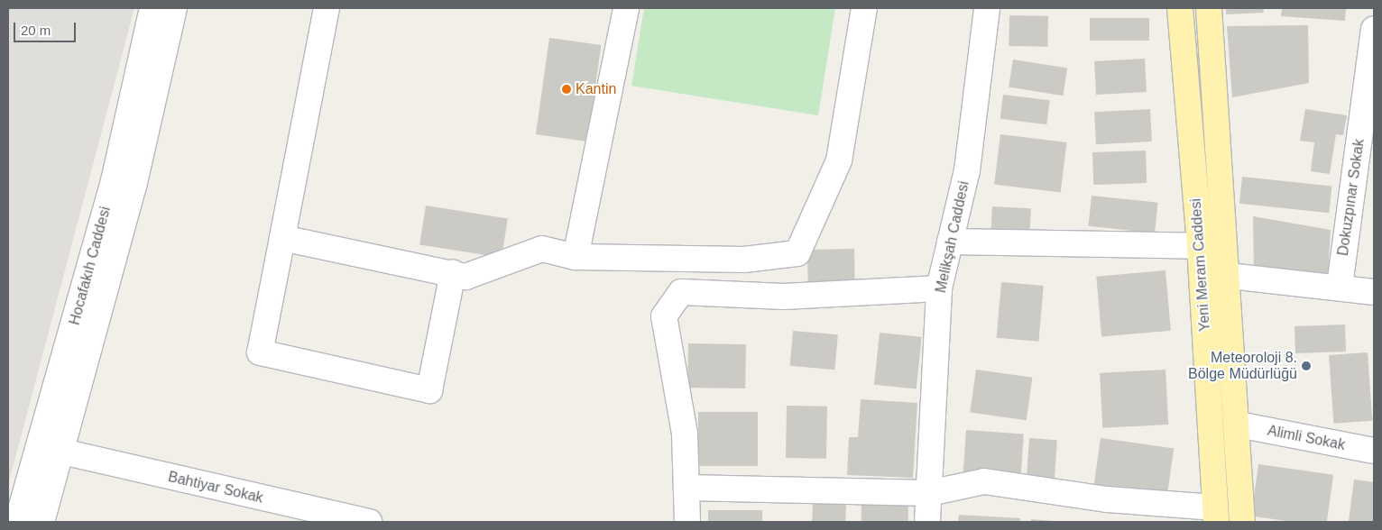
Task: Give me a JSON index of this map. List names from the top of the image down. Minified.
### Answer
{"streets":{"main road":["Yeni Meram Caddesi"],"street":["Dokuzpınar Sokak","Melikşah Caddesi","Hocafakıh Caddesi","Alimli Sokak","Bahtiyar Sokak"]},"crossings":[["Yeni Meram Caddesi","Alimli Sokak"],["Hocafakıh Caddesi","Bahtiyar Sokak"]],"places":["Kantin","Meteoroloji 8. Bölge Müdürlüğü"],"scale_bar":"20 m"}
